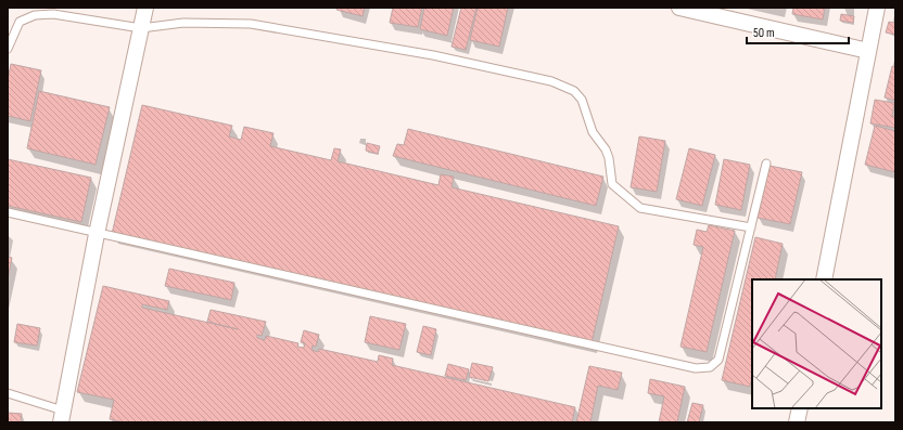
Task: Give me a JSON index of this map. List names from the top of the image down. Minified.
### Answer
{"scale_bar":"50 m"}
